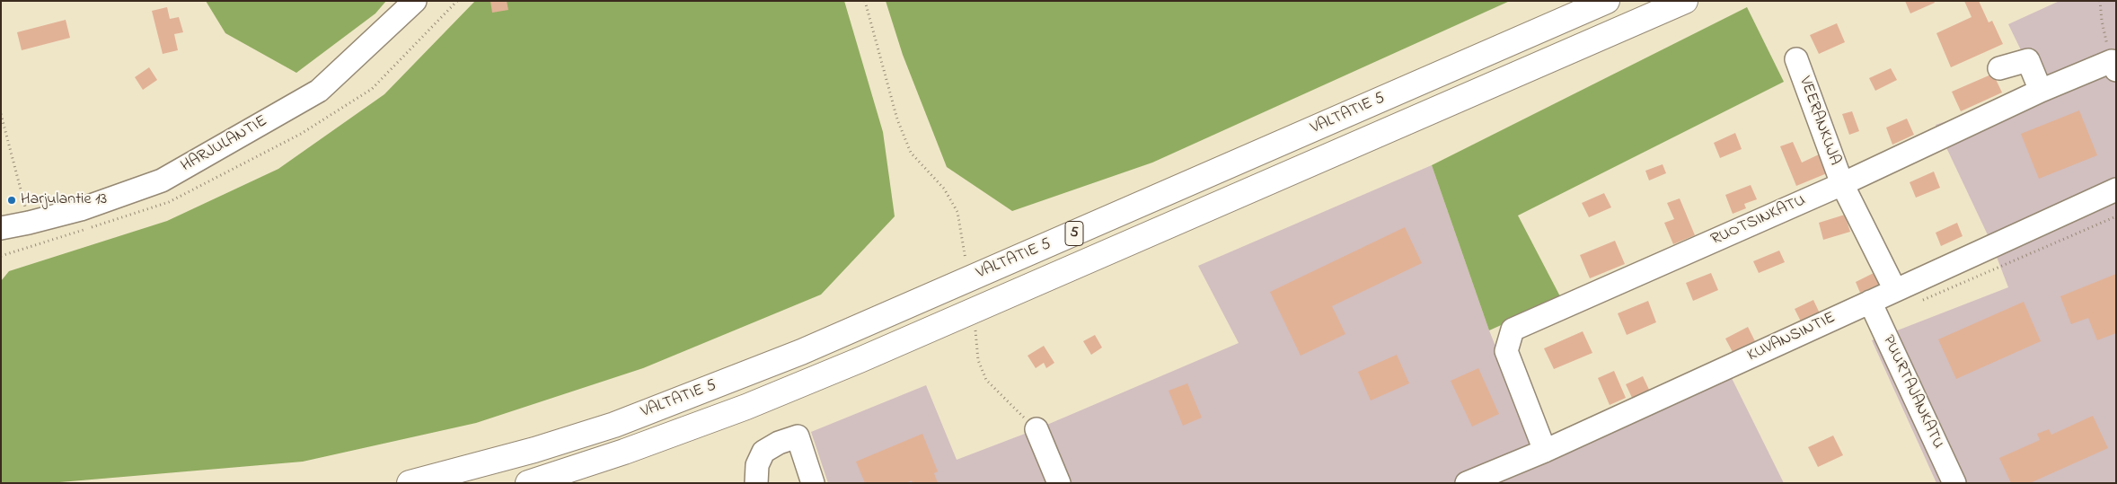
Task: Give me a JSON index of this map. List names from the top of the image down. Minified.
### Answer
{"streets":{"highway":["VALTATIE 5","5"],"street":["VEERANKUJA","HARJULANTIE","RUOTSINKATU","KUVANSINTIE","PUURTAJANKATU"]},"crossings":[["VEERANKUJA","RUOTSINKATU"],["VEERANKUJA","KUVANSINTIE"],["RUOTSINKATU","KUVANSINTIE"],["KUVANSINTIE","PUURTAJANKATU"]],"places":["Harjulantie 13"]}
